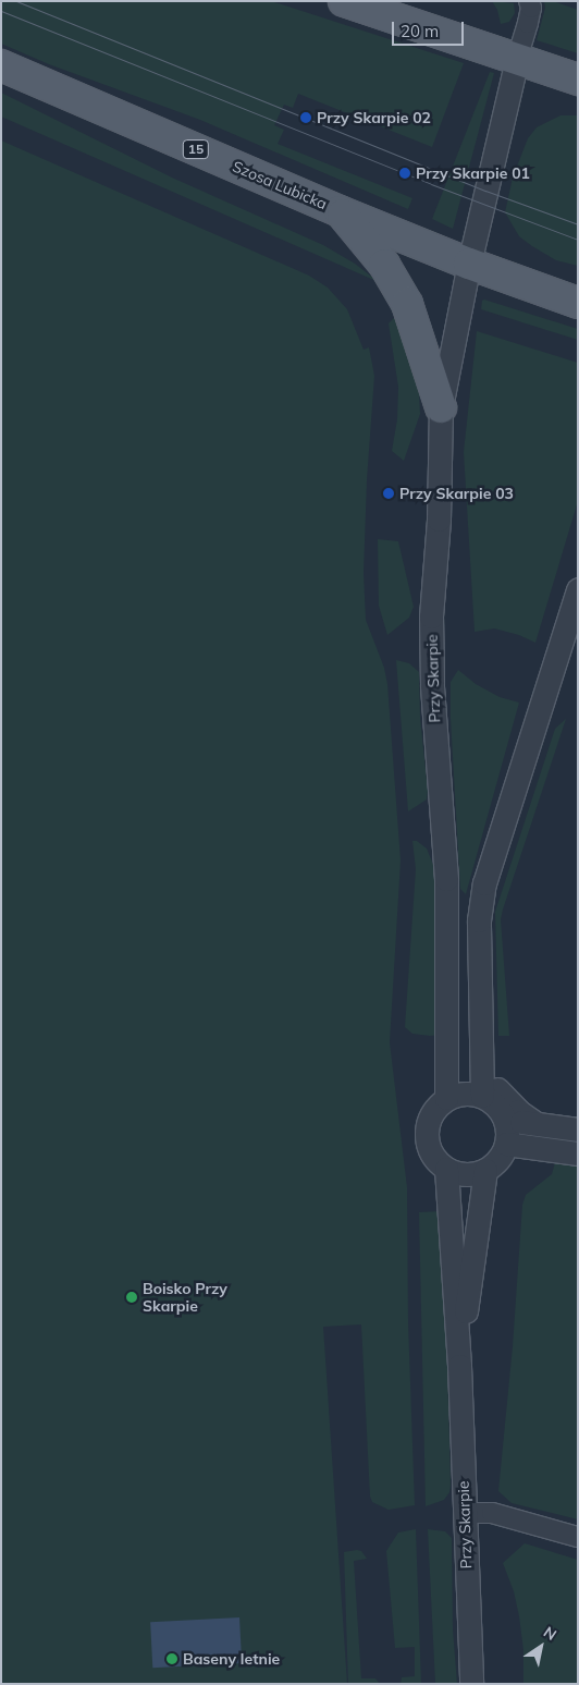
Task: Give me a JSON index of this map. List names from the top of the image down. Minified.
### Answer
{"streets":{"main road":["15","Szosa Lubicka"],"street":["Przy Skarpie"]},"crossings":[["15","Szosa Lubicka"],["15","Przy Skarpie"],["Szosa Lubicka","Przy Skarpie"]],"places":["Przy Skarpie 02","Przy Skarpie 01","Przy Skarpie 03","Boisko Przy Skarpie","Baseny letnie"],"scale_bar":"20 m","north":"top right"}
